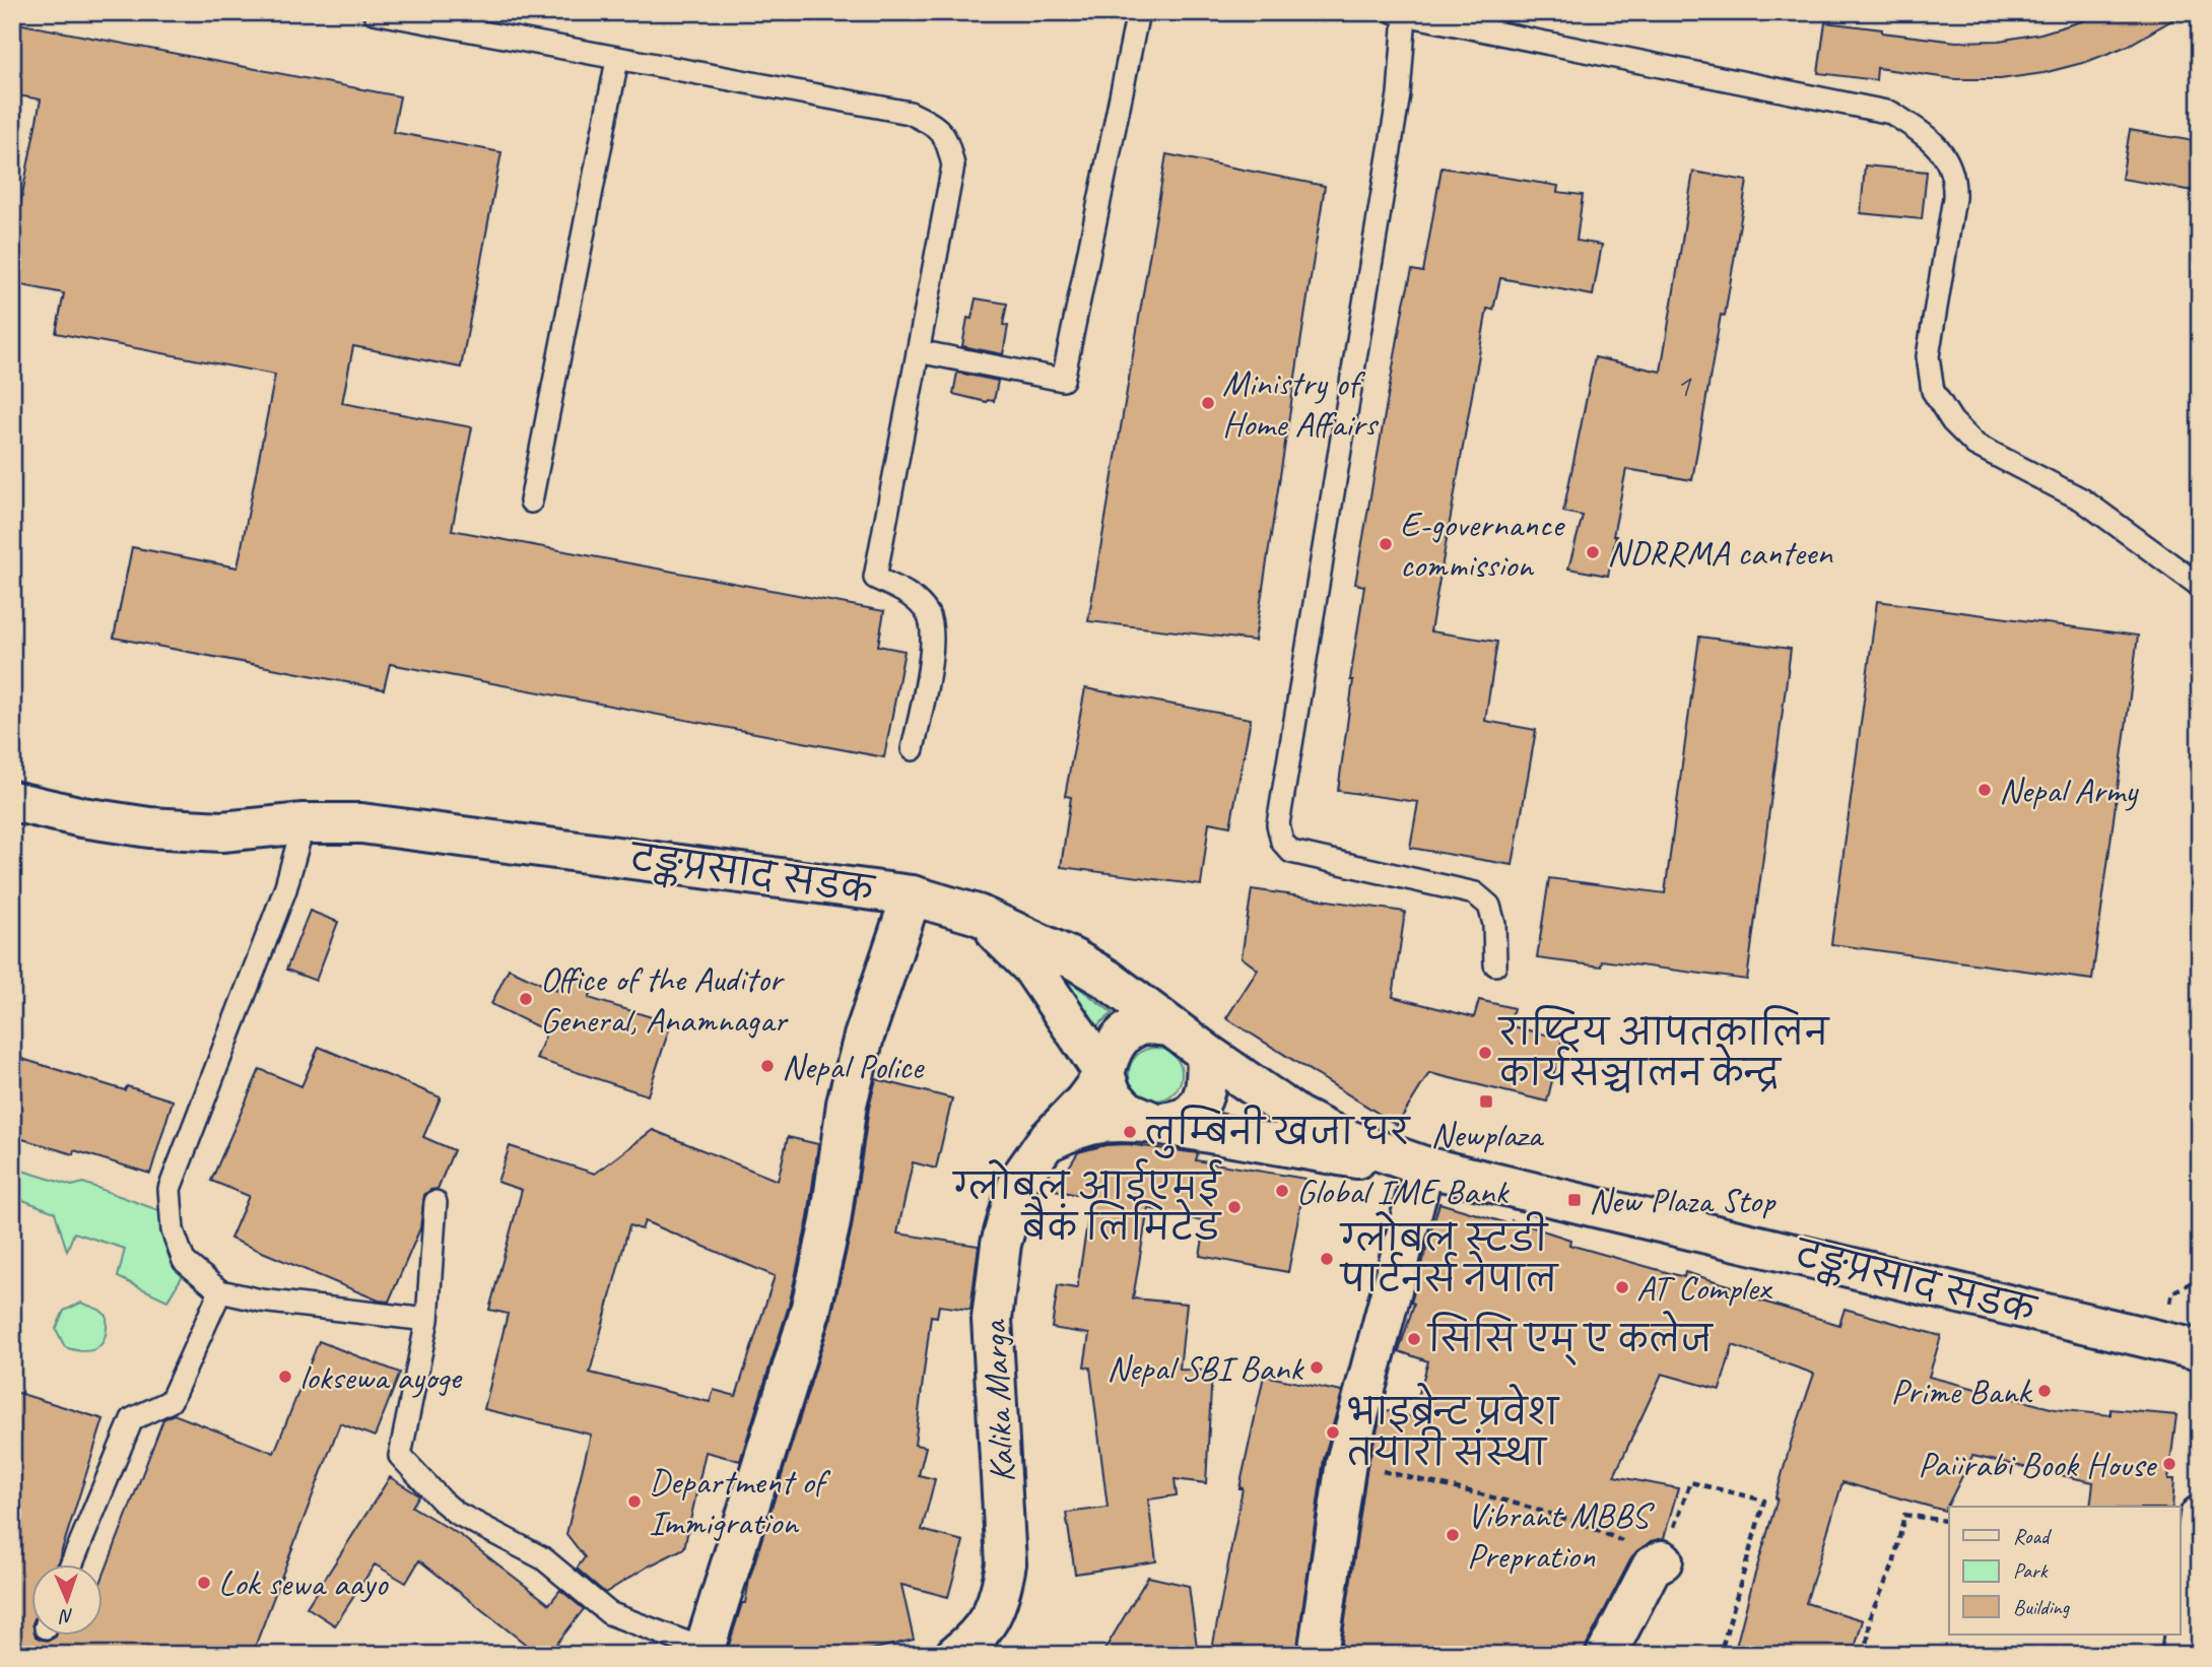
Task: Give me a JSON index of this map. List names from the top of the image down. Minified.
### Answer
{"streets":{"street":["टङ्कप्रसाद सडक","Kalika Marga"]},"crossings":[["टङ्कप्रसाद सडक","Kalika Marga"]],"places":{"other":["Ministry of Home Affairs","E-governance commission","NDRRMA canteen","Nepal Army","Office of the Auditor General, Anamnagar","राष्ट्रिय आपतकालिन कार्यसञ्चालन केन्द्र","Nepal Police","लुम्बिनी खजा घर","Global IME Bank","ग्लोबल आईएमई बैकं लिमिटेड","ग्लोबल स्टडी पार्टनर्स नेपाल","AT Complex","सिसि एम् ए कलेज","Nepal SBI Bank","loksewa ayoge","Prime Bank","भाइब्रेन्ट प्रवेश तयारी संस्था","Paiirabi Book House","Department of Immigration","Vibrant MBBS Prepration","Lok sewa aayo"],"transit":["Newplaza","New Plaza Stop"]},"house_numbers":["1"],"legend":["Road","Park","Building"],"north":"bottom"}
